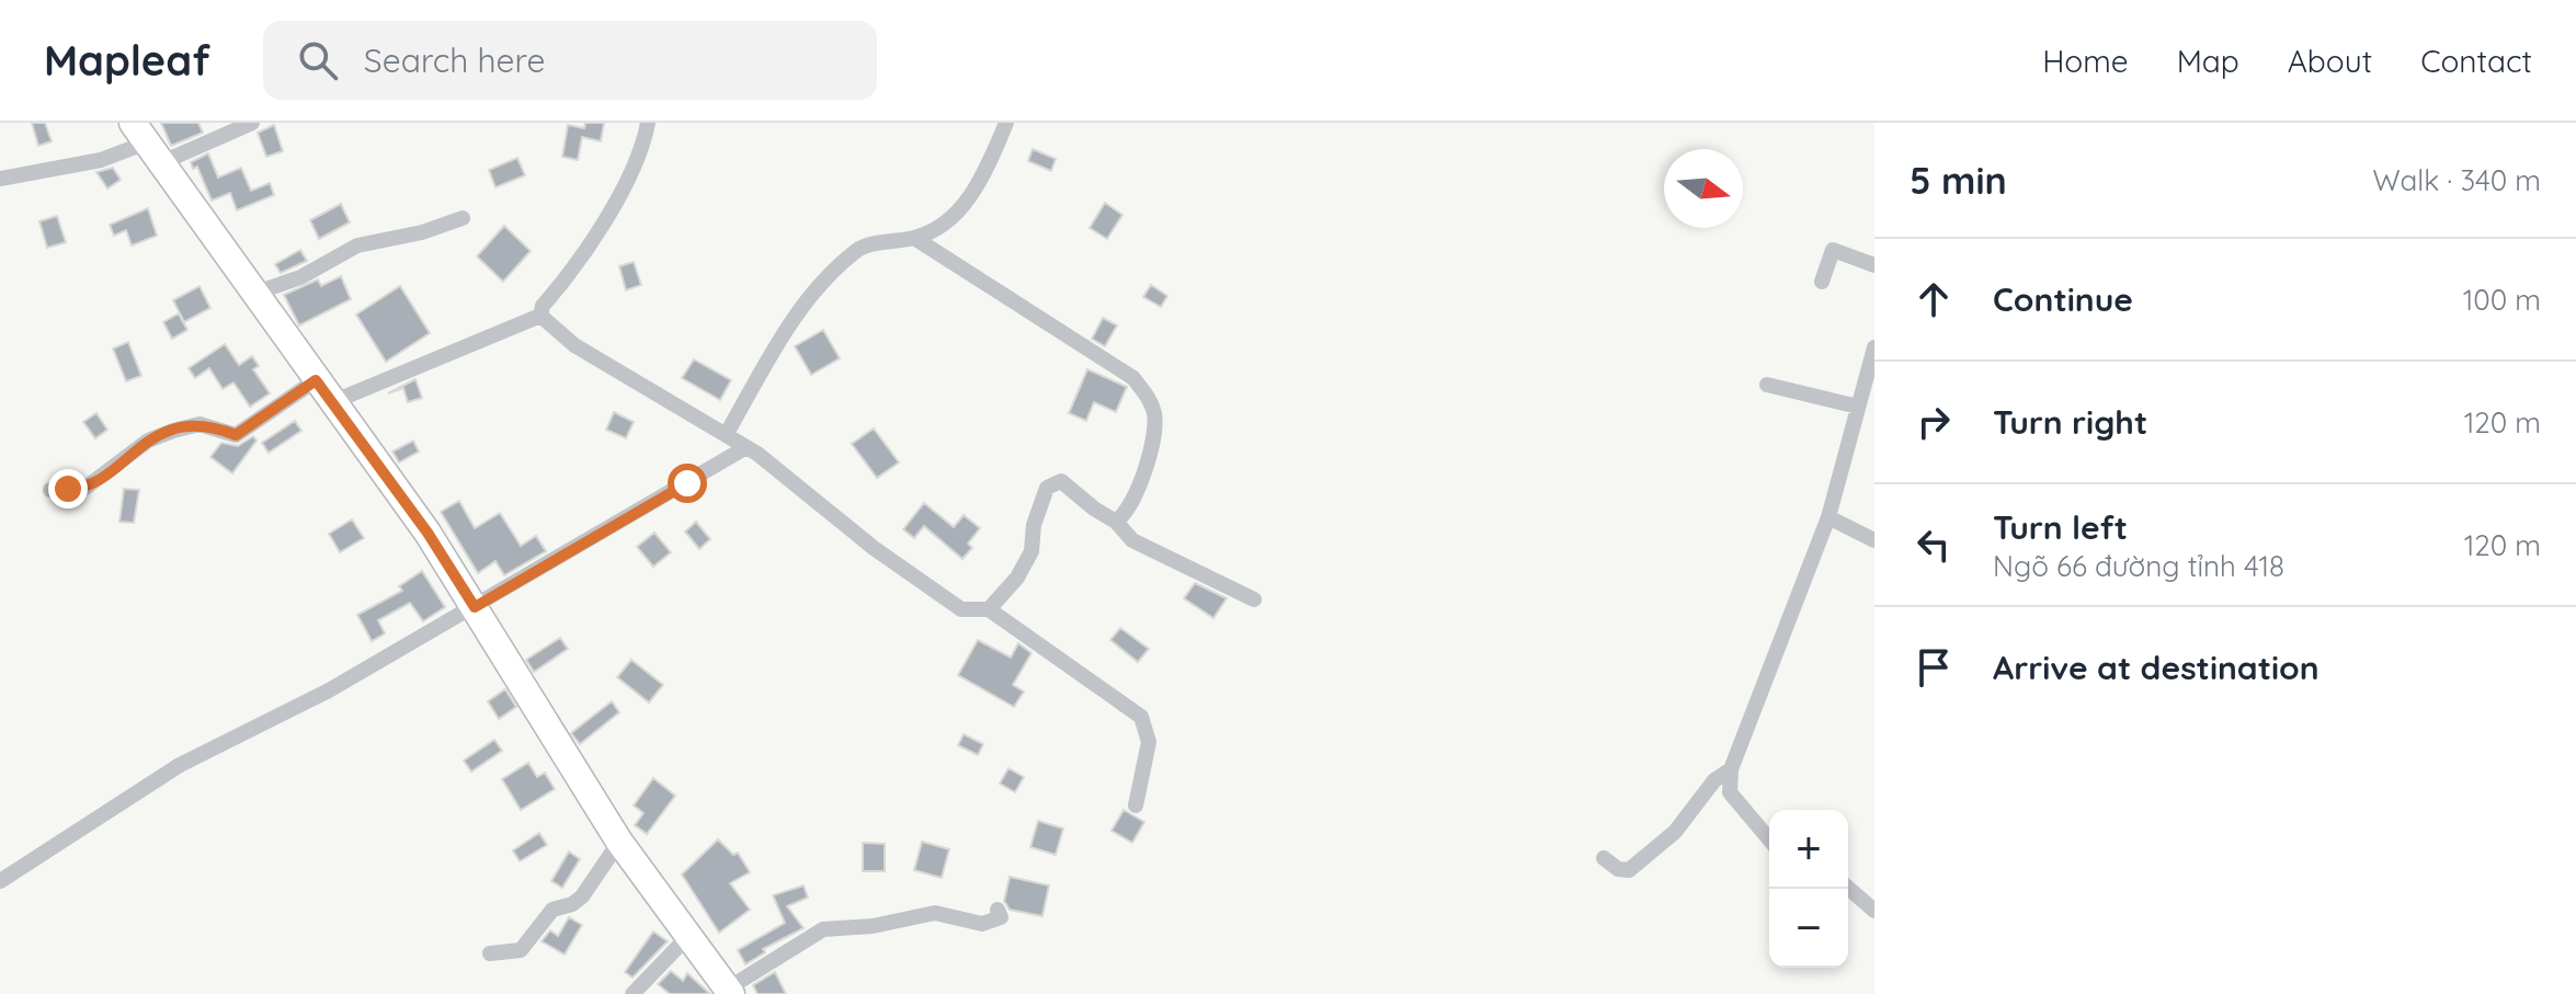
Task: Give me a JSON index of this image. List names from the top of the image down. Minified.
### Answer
{"north":"right","page":{"header":"Mapleaf","search":"Search here","nav":["Home","Map","About","Contact"],"heading":["5 min","Walk · 340 m"],"list":[["Continue","100 m"],["Turn right","120 m"],["Turn left","Ngõ 66 đường tỉnh 418","120 m"],"Arrive at destination"],"map_buttons":["+","−"]}}
